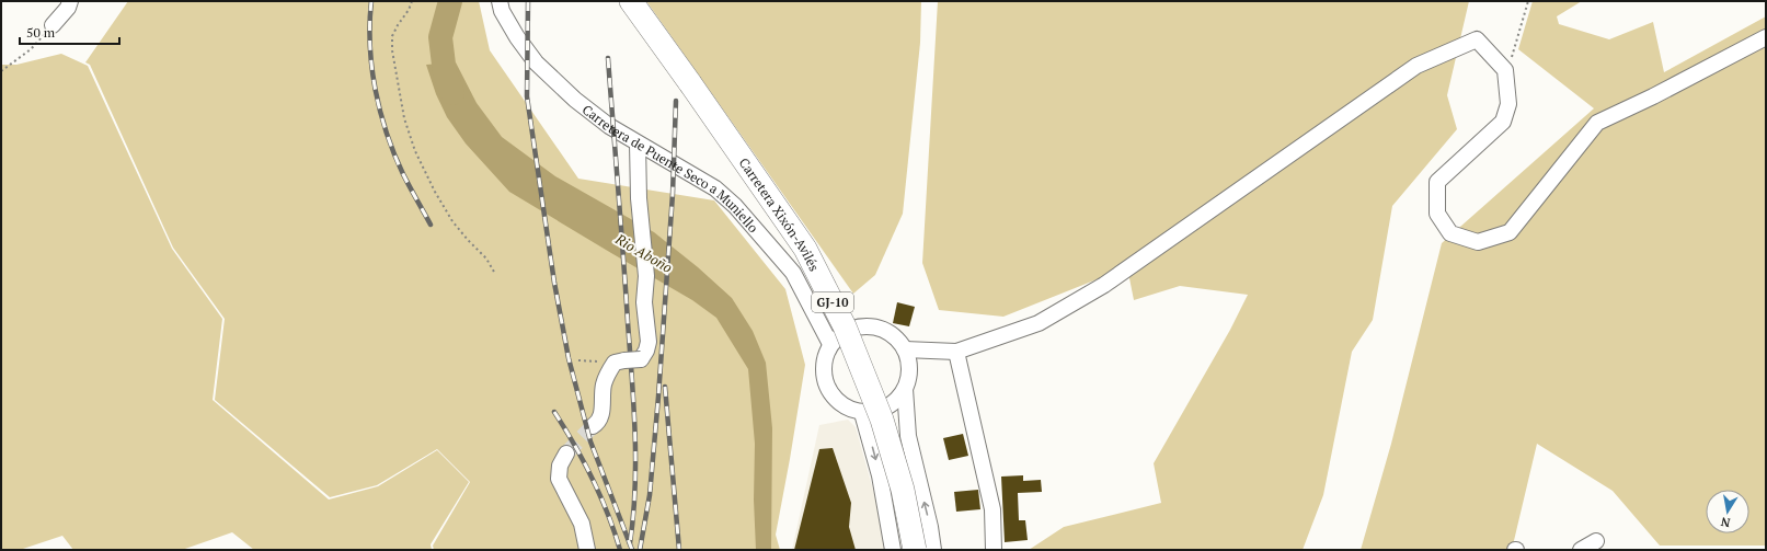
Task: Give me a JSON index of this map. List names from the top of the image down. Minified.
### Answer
{"streets":{"highway":["Carretera Xixón-Avilés","GJ-10"],"street":["Carretera de Puente Seco a Muniello"]},"water":["Rio Aboño"],"scale_bar":"50 m","north":"bottom"}
